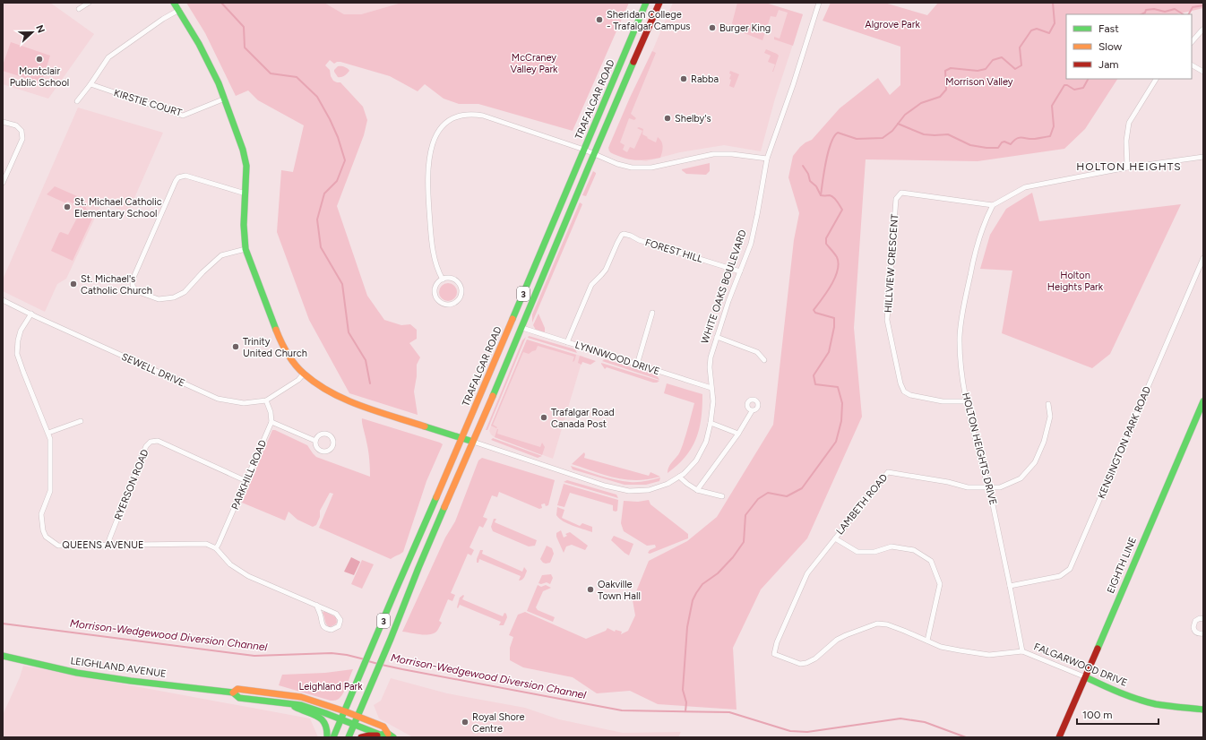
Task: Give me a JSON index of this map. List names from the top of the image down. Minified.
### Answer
{"streets":{"main road":["TRAFALGAR ROAD","WHITE OAKS BOULEVARD","3","EIGHTH LINE","FALGARWOOD DRIVE","LEIGHLAND AVENUE"],"street":["KIRSTIE COURT","FOREST HILL","HILLVIEW CRESCENT","LYNNWOOD DRIVE","SEWELL DRIVE","KENSINGTON PARK ROAD","HOLTON HEIGHTS DRIVE","PARKHILL ROAD","RYERSON ROAD","LAMBETH ROAD","QUEENS AVENUE"]},"crossings":[["TRAFALGAR ROAD","WHITE OAKS BOULEVARD"],["TRAFALGAR ROAD","LEIGHLAND AVENUE"],["KIRSTIE COURT","WHITE OAKS BOULEVARD"],["FOREST HILL","WHITE OAKS BOULEVARD"],["FOREST HILL","LYNNWOOD DRIVE"],["HILLVIEW CRESCENT","HOLTON HEIGHTS DRIVE"],["WHITE OAKS BOULEVARD","3"],["WHITE OAKS BOULEVARD","LYNNWOOD DRIVE"],["WHITE OAKS BOULEVARD","SEWELL DRIVE"],["3","LYNNWOOD DRIVE"],["3","LEIGHLAND AVENUE"],["SEWELL DRIVE","QUEENS AVENUE"],["KENSINGTON PARK ROAD","HOLTON HEIGHTS DRIVE"],["HOLTON HEIGHTS DRIVE","LAMBETH ROAD"],["HOLTON HEIGHTS DRIVE","FALGARWOOD DRIVE"],["PARKHILL ROAD","RYERSON ROAD"],["PARKHILL ROAD","QUEENS AVENUE"],["RYERSON ROAD","QUEENS AVENUE"],["LAMBETH ROAD","FALGARWOOD DRIVE"],["EIGHTH LINE","FALGARWOOD DRIVE"]],"districts":["HOLTON HEIGHTS"],"water":["Morrison-Wedgewood Diversion Channel"],"parks":["Algrove Park","McCraney Valley Park","Morrison Valley","Holton Heights Park","Leighland Park"],"places":["Sheridan College - Trafalgar Campus","Burger King","Montclair Public School","Rabba","Shelby's","St. Michael Catholic Elementary School","St. Michael's Catholic Church","Trinity United Church","Trafalgar Road Canada Post","Oakville Town Hall","Royal Shore Centre"],"legend":["Fast","Slow","Jam"],"scale_bar":"100 m","north":"right"}
